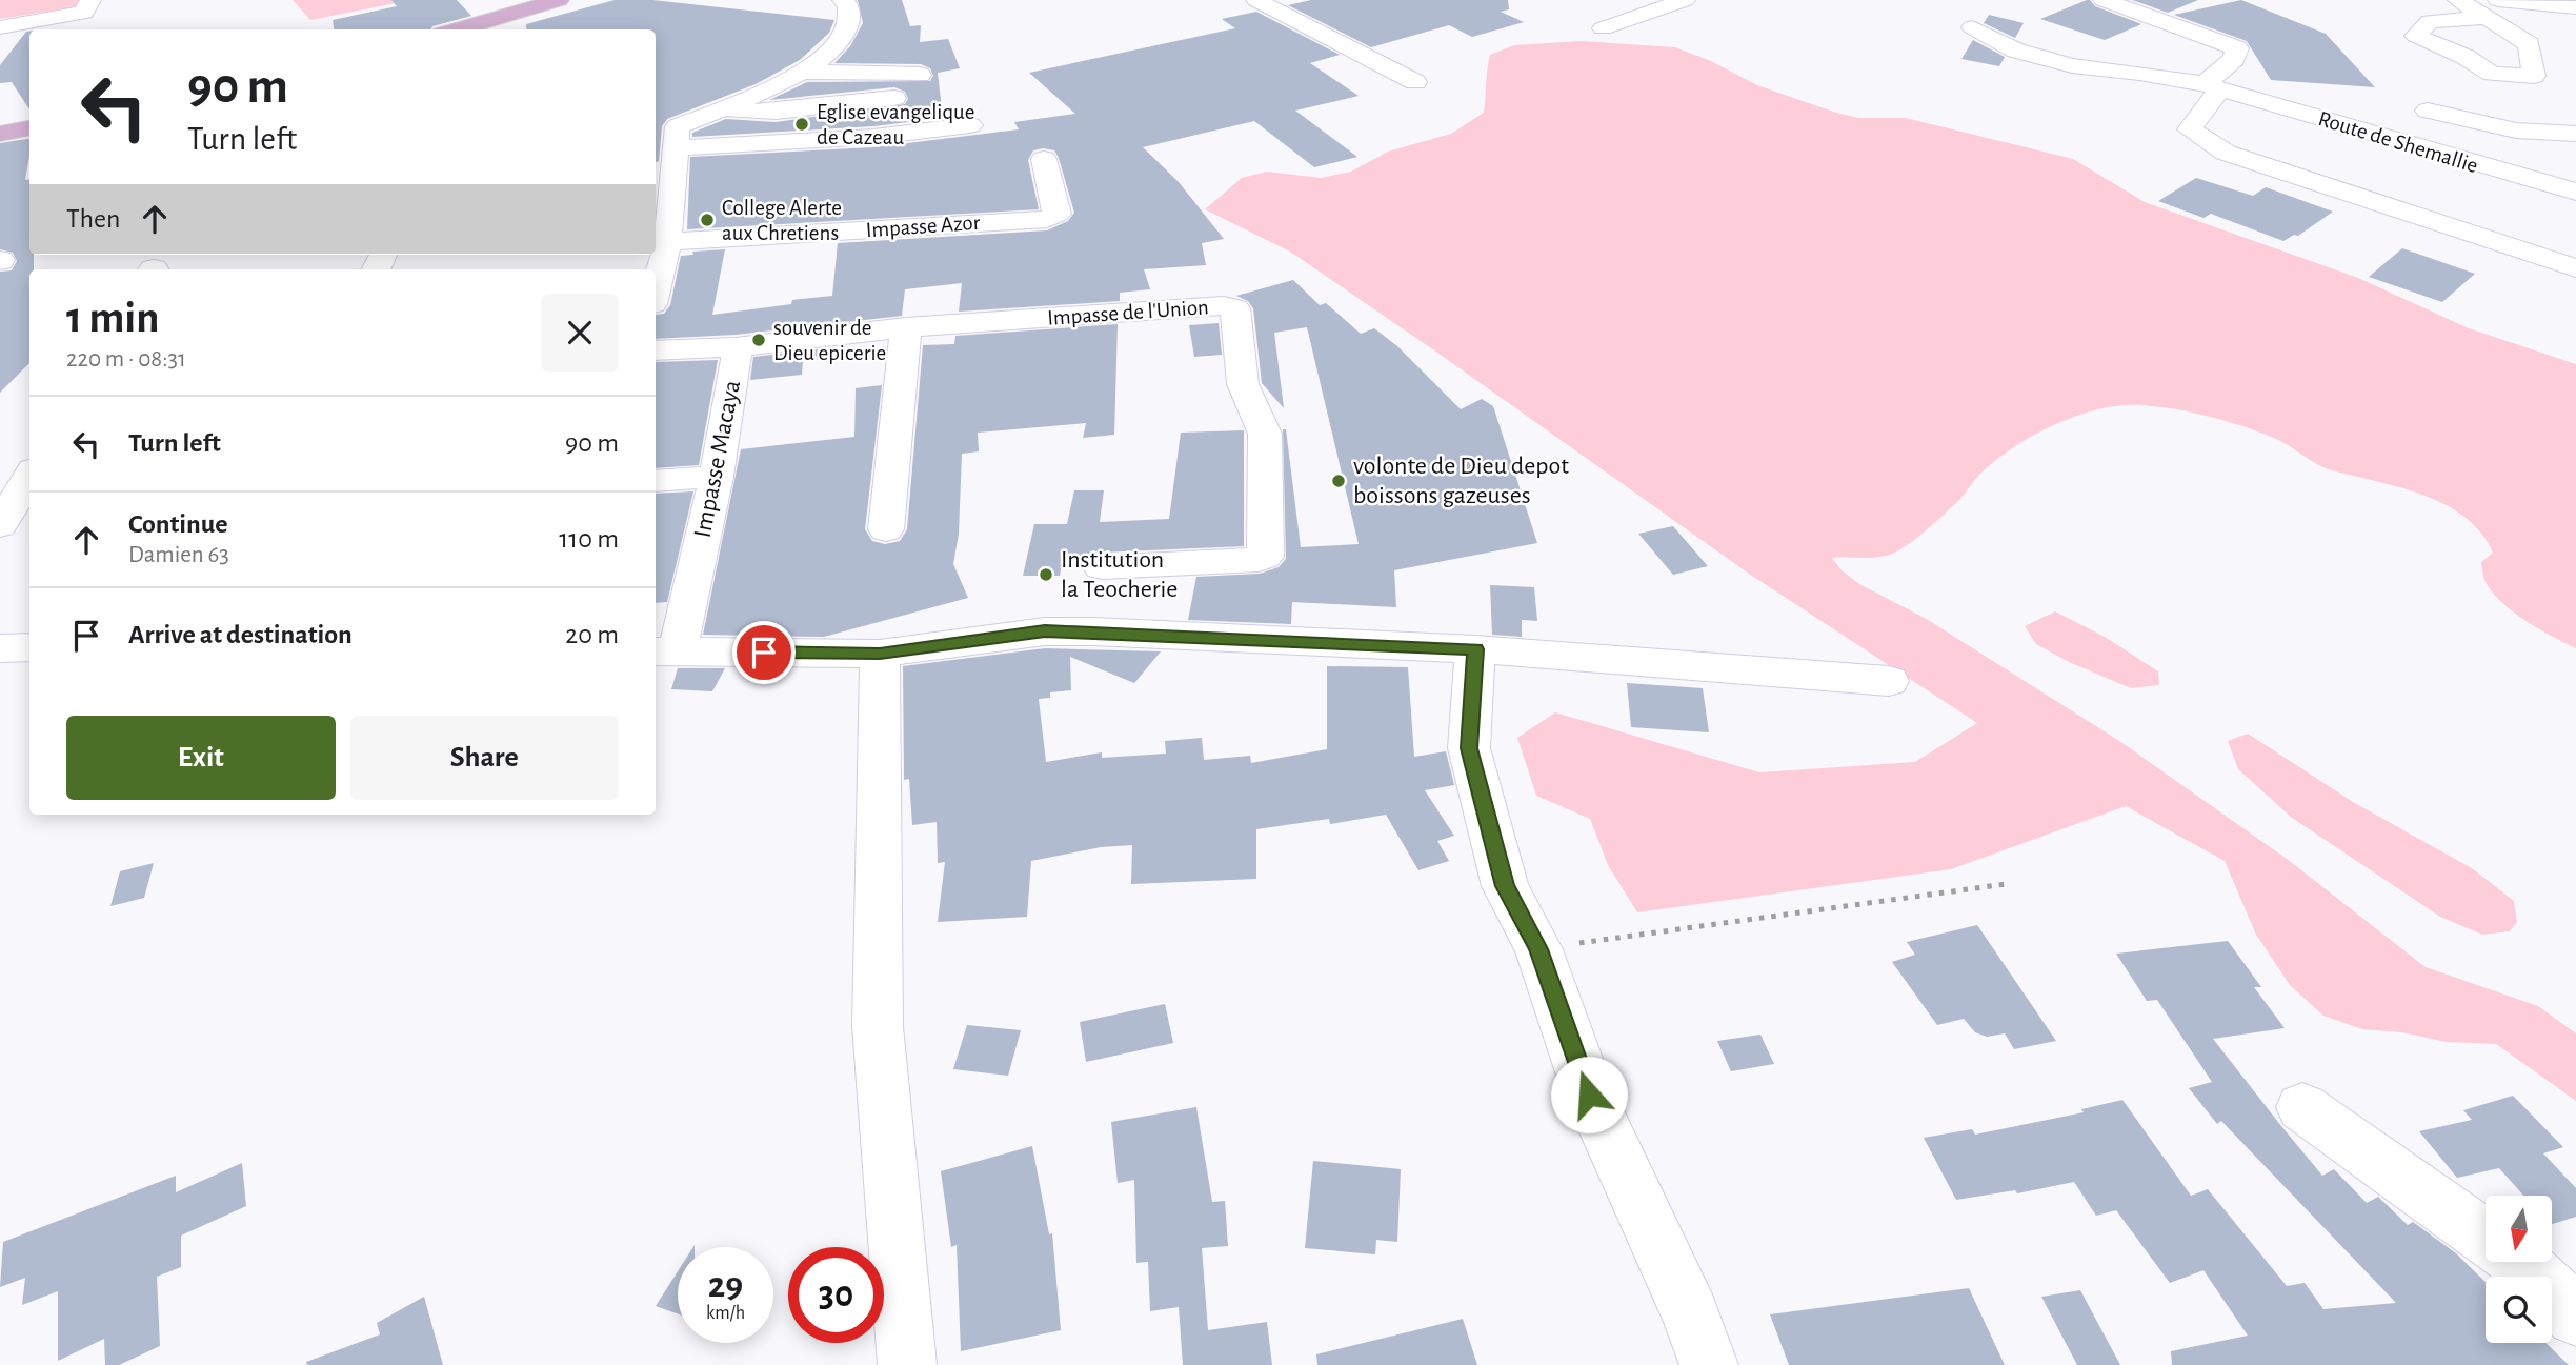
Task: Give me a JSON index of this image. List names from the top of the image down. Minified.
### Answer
{"streets":{"street":["Route de Shemallie","Impasse Azor","Impasse de l'Union","Impasse Macaya"]},"crossings":[["Impasse de l'Union","Impasse Macaya"]],"places":["Eglise evangelique de Cazeau","College Alerte aux Chretiens","souvenir de Dieu epicerie","volonte de Dieu depot boissons gazeuses","Institution la Teocherie"],"north":"bottom","page":{"turn":["90 m","Turn left"],"then":"Then","heading":["1 min","220 m · 08:31"],"list":[{"name":"Turn left","value":"90 m"},{"name":"Continue","note":"Damien 63","value":"110 m"},{"name":"Arrive at destination","value":"20 m"}],"buttons":["Exit","Share"],"speed":"29 km/h","limit":"30"}}
